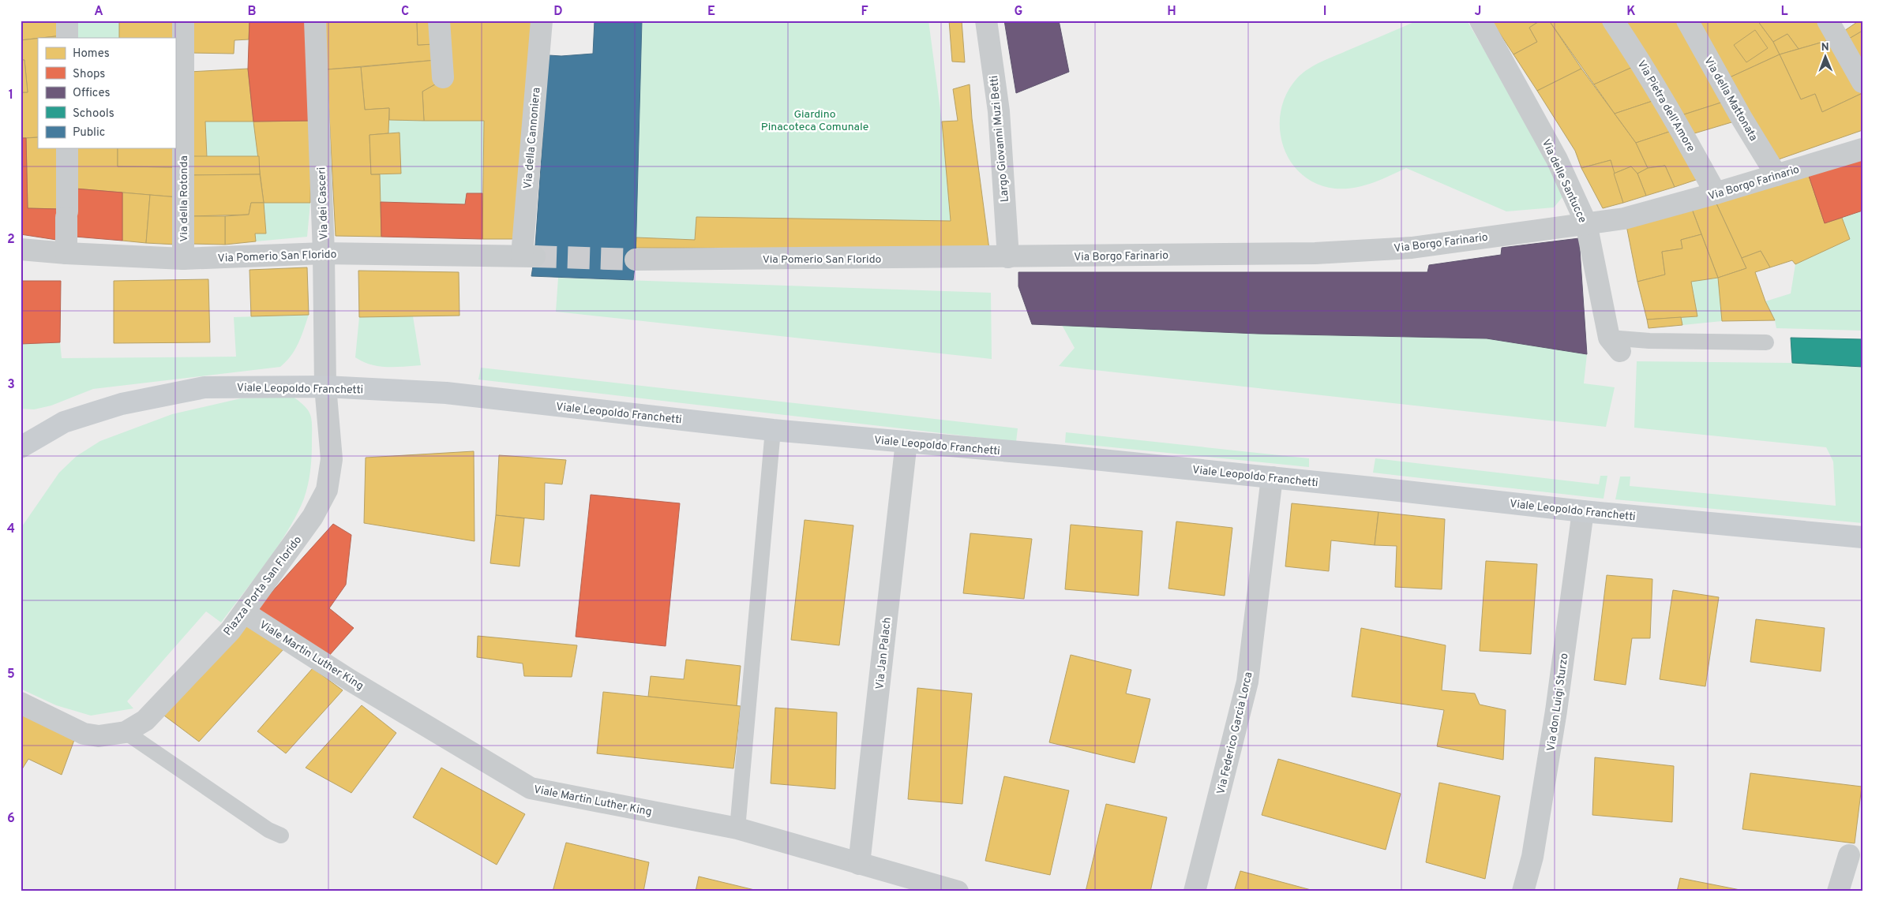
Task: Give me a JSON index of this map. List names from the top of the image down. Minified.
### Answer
{"streets":{"main road":["Viale Leopoldo Franchetti"],"street":["Via della Mattonata","Via Pietra dell'Amore","Via della Cannoniera","Largo Giovanni Muzi Betti","Via delle Santucce","Via Borgo Farinario","Via della Rotonda","Via dei Casceri","Via Pomerio San Florido","Piazza Porta San Florido","Via Jan Palach","Viale Martin Luther King","Via don Luigi Sturzo","Via Federico Garcia Lorca"]},"crossings":[["Via della Mattonata","Via Borgo Farinario"],["Via Pietra dell'Amore","Via Borgo Farinario"],["Via della Cannoniera","Via Pomerio San Florido"],["Largo Giovanni Muzi Betti","Via Borgo Farinario"],["Largo Giovanni Muzi Betti","Via Pomerio San Florido"],["Via delle Santucce","Via Borgo Farinario"],["Via Borgo Farinario","Via Pomerio San Florido"],["Via della Rotonda","Via Pomerio San Florido"],["Via dei Casceri","Via Pomerio San Florido"],["Via dei Casceri","Viale Leopoldo Franchetti"],["Via dei Casceri","Piazza Porta San Florido"],["Viale Leopoldo Franchetti","Piazza Porta San Florido"],["Viale Leopoldo Franchetti","Via Jan Palach"],["Viale Leopoldo Franchetti","Via don Luigi Sturzo"],["Viale Leopoldo Franchetti","Via Federico Garcia Lorca"],["Piazza Porta San Florido","Viale Martin Luther King"],["Via Jan Palach","Viale Martin Luther King"]],"parks":["Giardino Pinacoteca Comunale"],"legend":["Homes","Shops","Offices","Schools","Public"],"north":"top","grid":{"columns":["A","B","C","D","E","F","G","H","I","J","K","L"],"rows":["1","2","3","4","5","6"]}}
